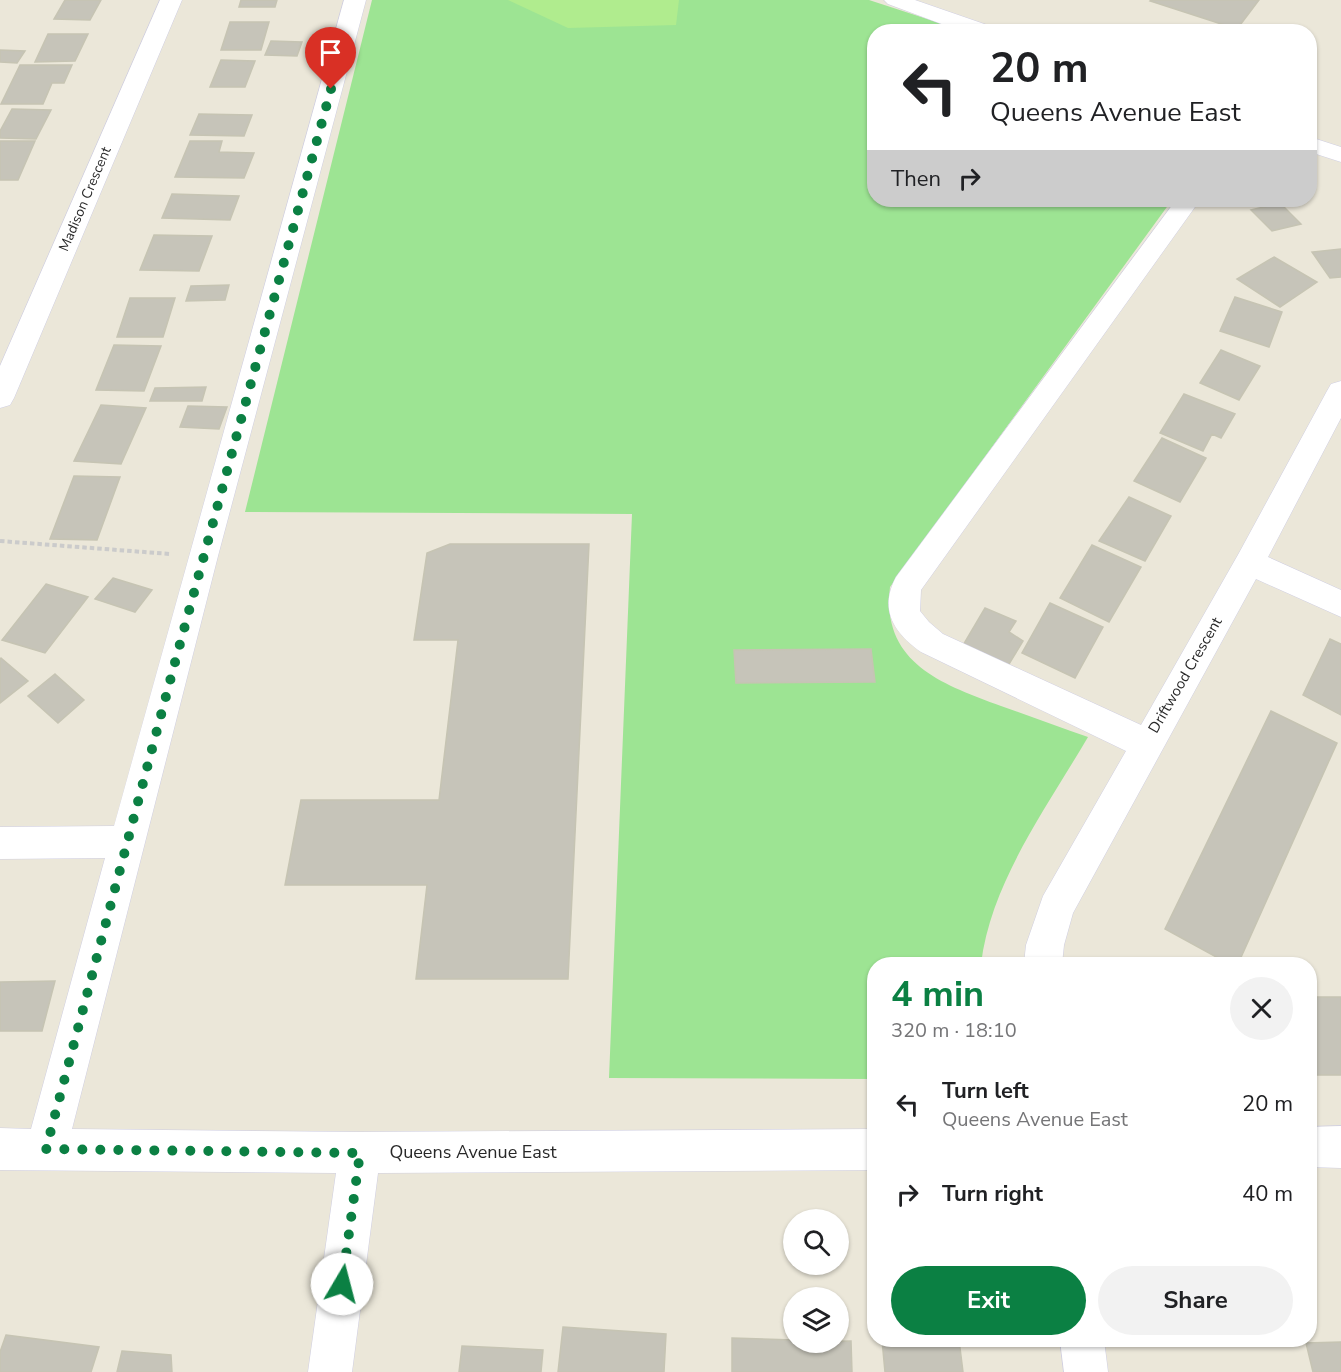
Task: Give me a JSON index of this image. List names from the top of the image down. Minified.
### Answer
{"streets":{"street":["Madison Crescent","Driftwood Crescent","Queens Avenue East"]},"page":{"turn":["20 m","Queens Avenue East"],"then":"Then","heading":["4 min","320 m · 18:10"],"list":[{"name":"Turn left","note":"Queens Avenue East","value":"20 m"},{"name":"Turn right","value":"40 m"}],"buttons":["Exit","Share"]}}
